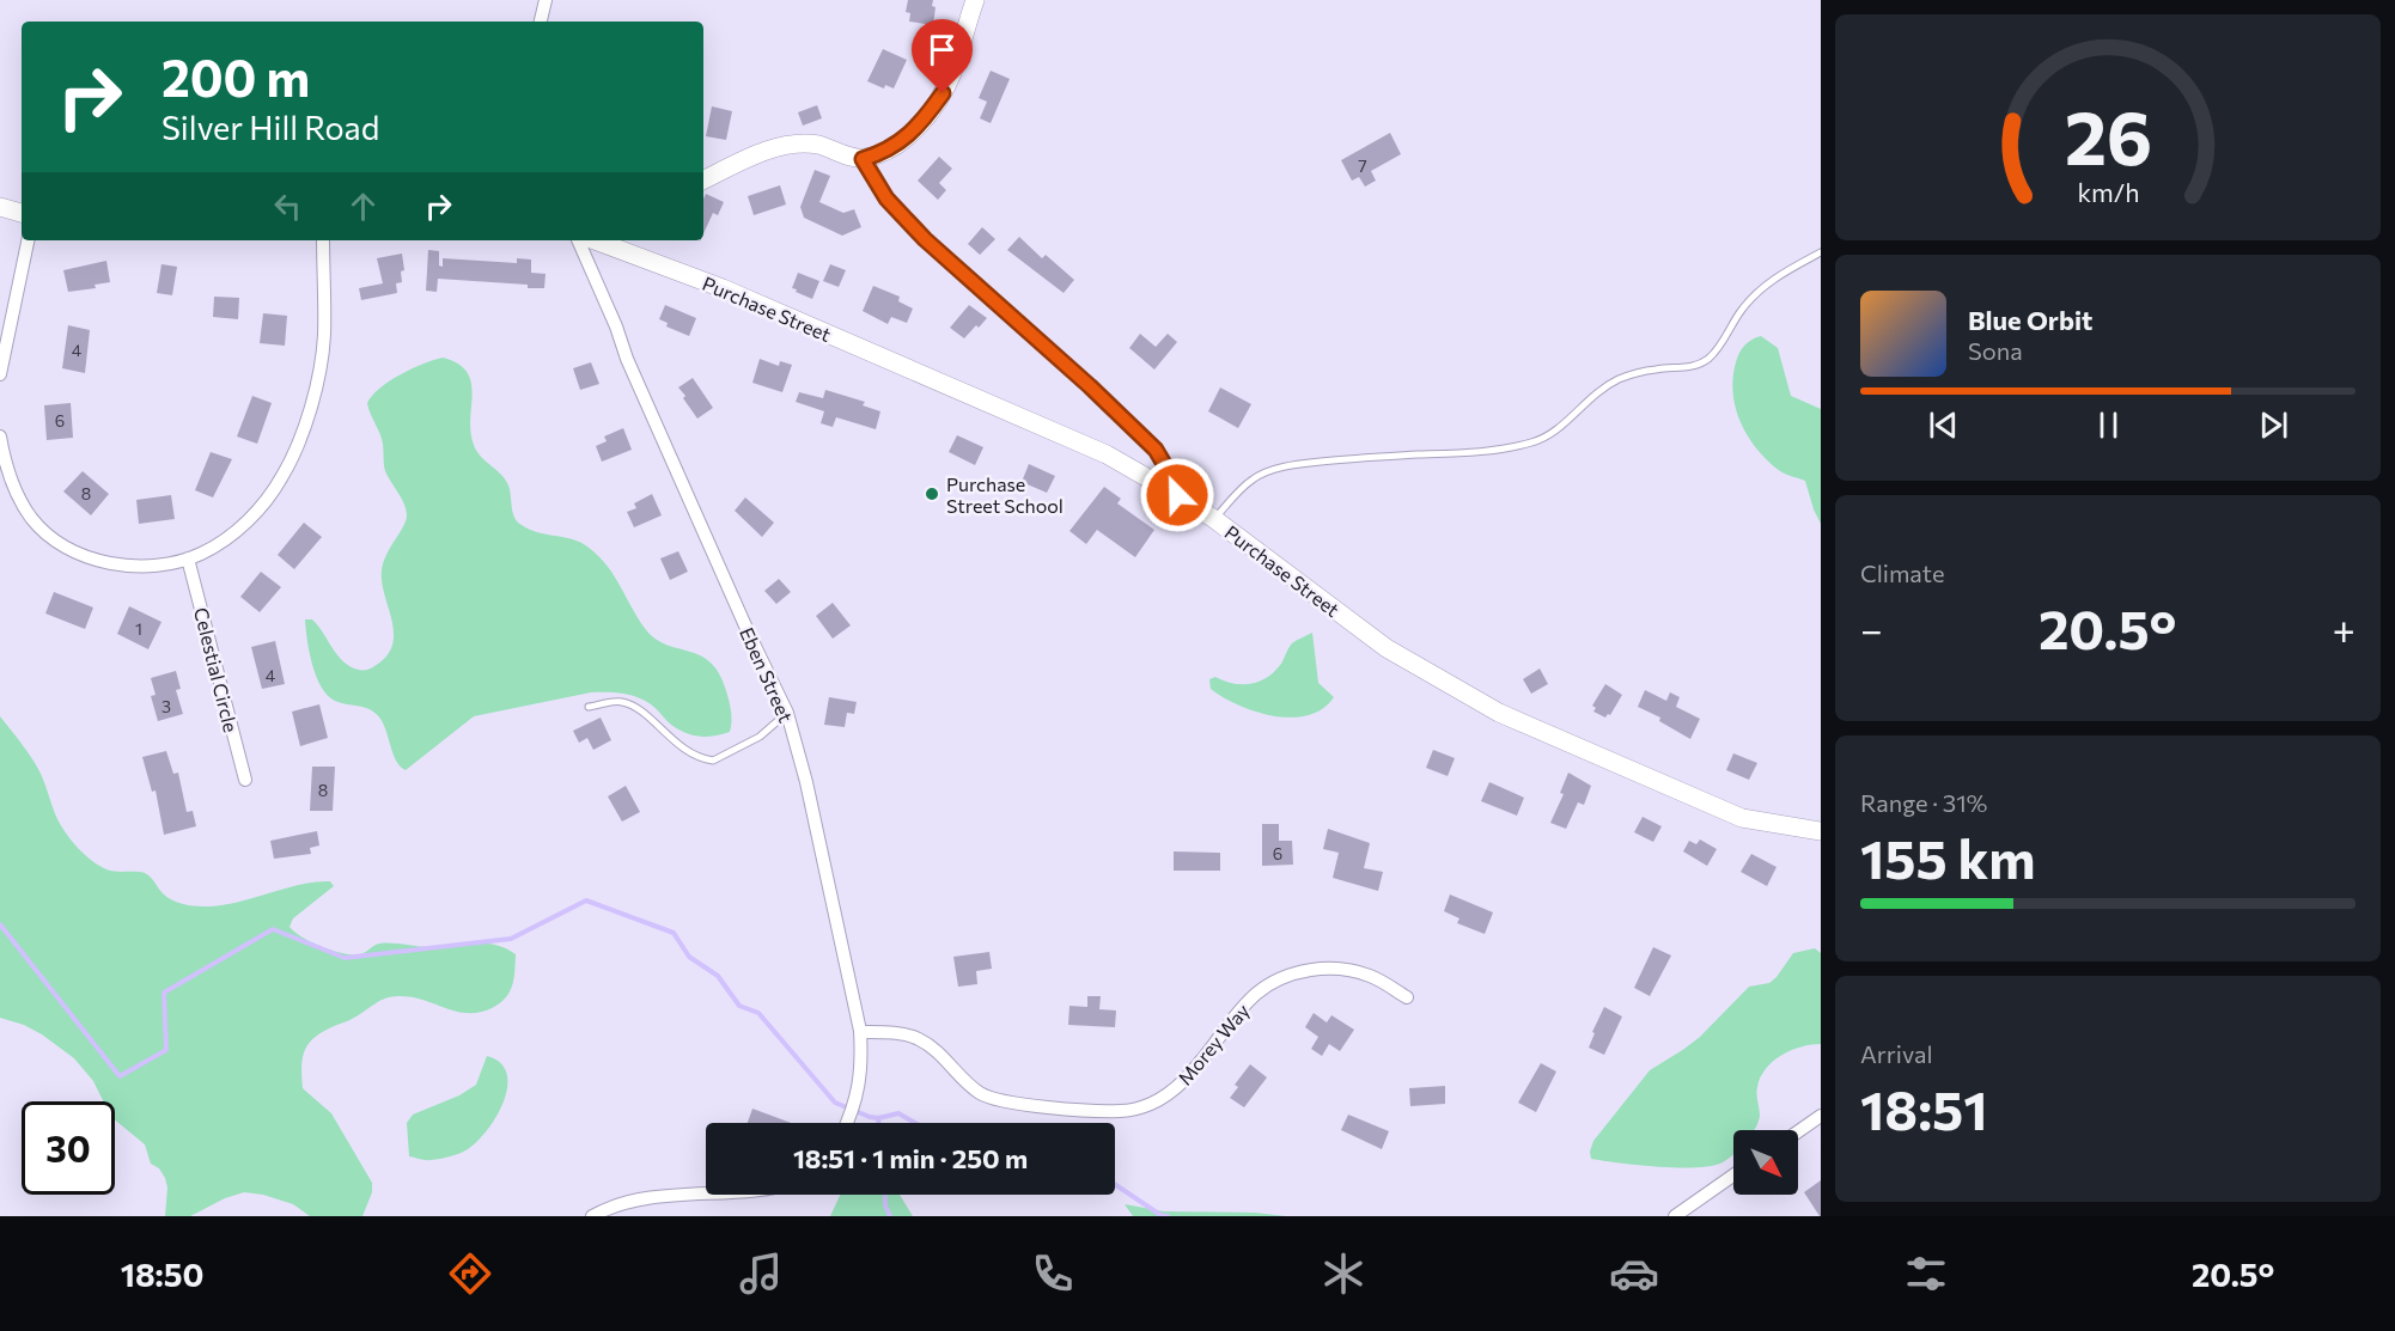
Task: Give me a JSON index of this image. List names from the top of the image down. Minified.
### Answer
{"streets":{"main road":["Purchase Street"],"street":["Celestial Circle","Eben Street","Morey Way"]},"crossings":[["Eben Street","Morey Way"]],"places":["Purchase Street School"],"house_numbers":["7","4","6","8","1","4","3","8","6"],"north":"bottom right","page":{"turn":["200 m","Silver Hill Road"],"song":["Blue Orbit","Sona"],"tile":["Climate",["Range · 31%","155 km"],["Arrival","18:51"]],"heat":["−","20.5°","+"],"limit":"30","trip":"18:51 · 1 min · 250 m","tabs":["18:50","20.5°"],"gauge":["26","km/h"]}}
